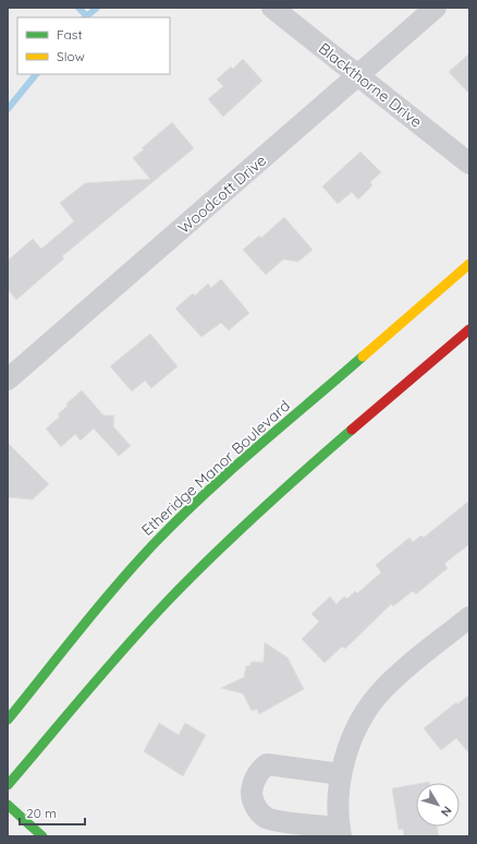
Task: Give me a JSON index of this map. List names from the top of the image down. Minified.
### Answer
{"streets":{"main road":["Etheridge Manor Boulevard"],"street":["Blackthorne Drive","Woodcott Drive"]},"crossings":[["Blackthorne Drive","Woodcott Drive"]],"legend":["Fast","Slow"],"scale_bar":"20 m","north":"bottom right"}
